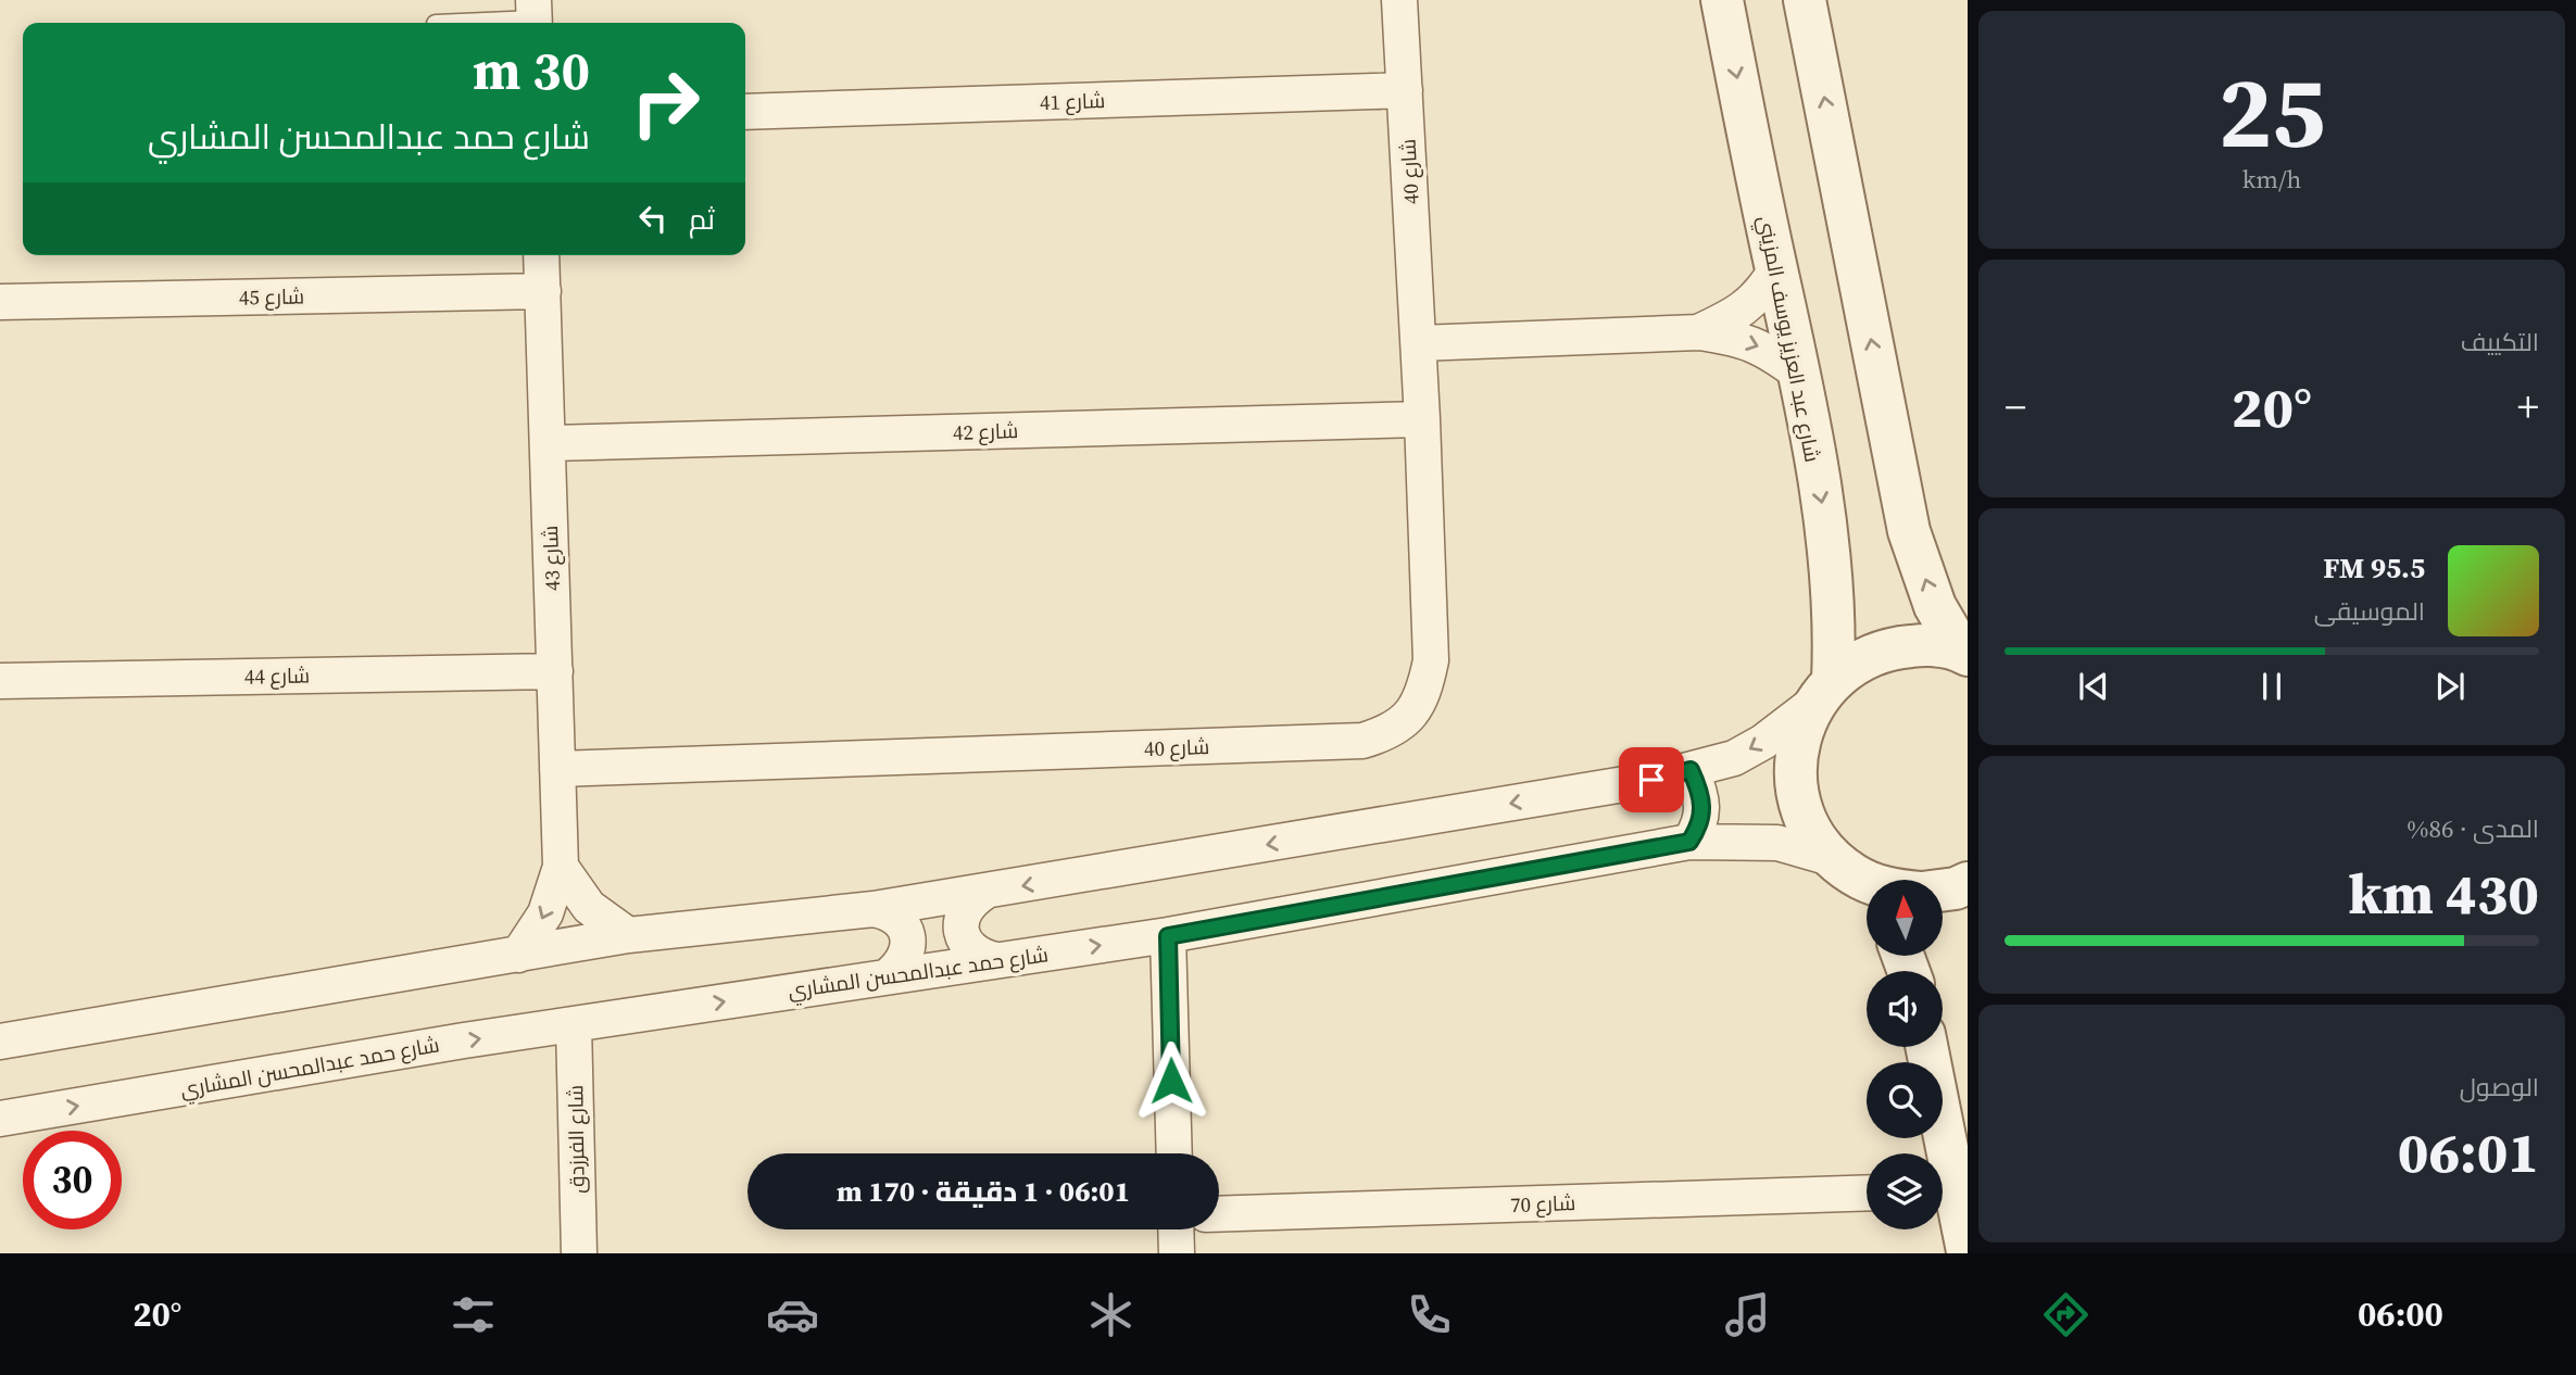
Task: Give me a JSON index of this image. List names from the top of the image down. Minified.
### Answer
{"streets":{"street":["شارع 41","شارع 40","شارع 45","شارع عبد العزيز يوسف المزيني","شارع 42","شارع 43","شارع 44","شارع حمد عبدالمحسن المشاري","شارع الفرزدق","شارع 70"]},"crossings":[["شارع 41","شارع 40"],["شارع 40","شارع 42"],["شارع 40","شارع 43"],["شارع 45","شارع 43"],["شارع 42","شارع 43"],["شارع 43","شارع 44"],["شارع حمد عبدالمحسن المشاري","شارع الفرزدق"]],"north":"top","page":{"tile":[["25","km/h"],"التكييف",["المدى · 86%","430 km"],["الوصول","06:01"]],"turn":["30 m","شارع حمد عبدالمحسن المشاري"],"then":"ثم","heat":["−","20°","+"],"song":["95.5 FM","الموسيقى"],"limit":"30","trip":"06:01 · 1 دقيقة · 170 m","tabs":["06:00","20°"]}}
